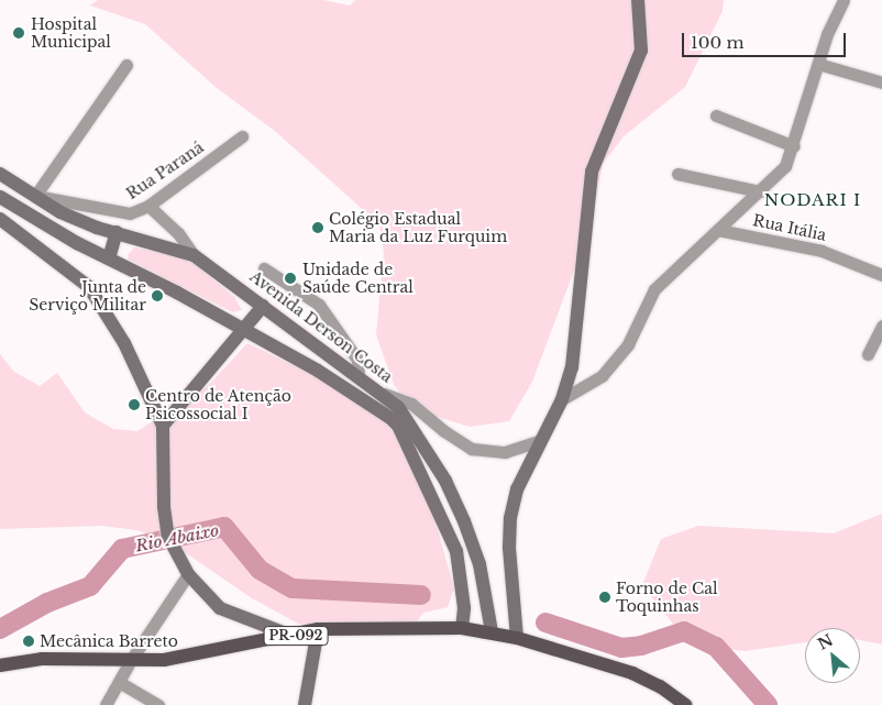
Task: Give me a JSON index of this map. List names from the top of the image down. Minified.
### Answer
{"streets":{"main road":["PR-092"],"street":["Rua Paraná","Rua Itália","Avenida Derson Costa"]},"crossings":[["Rua Paraná","Avenida Derson Costa"],["Avenida Derson Costa","PR-092"]],"districts":["NODARI I"],"water":["Rio Abaixo"],"places":["Hospital Municipal","Colégio Estadual Maria da Luz Furquim","Unidade de Saúde Central","Junta de Serviço Militar","Centro de Atenção Psicossocial I","Forno de Cal Toquinhas","Mecânica Barreto"],"scale_bar":"100 m","north":"top left"}
